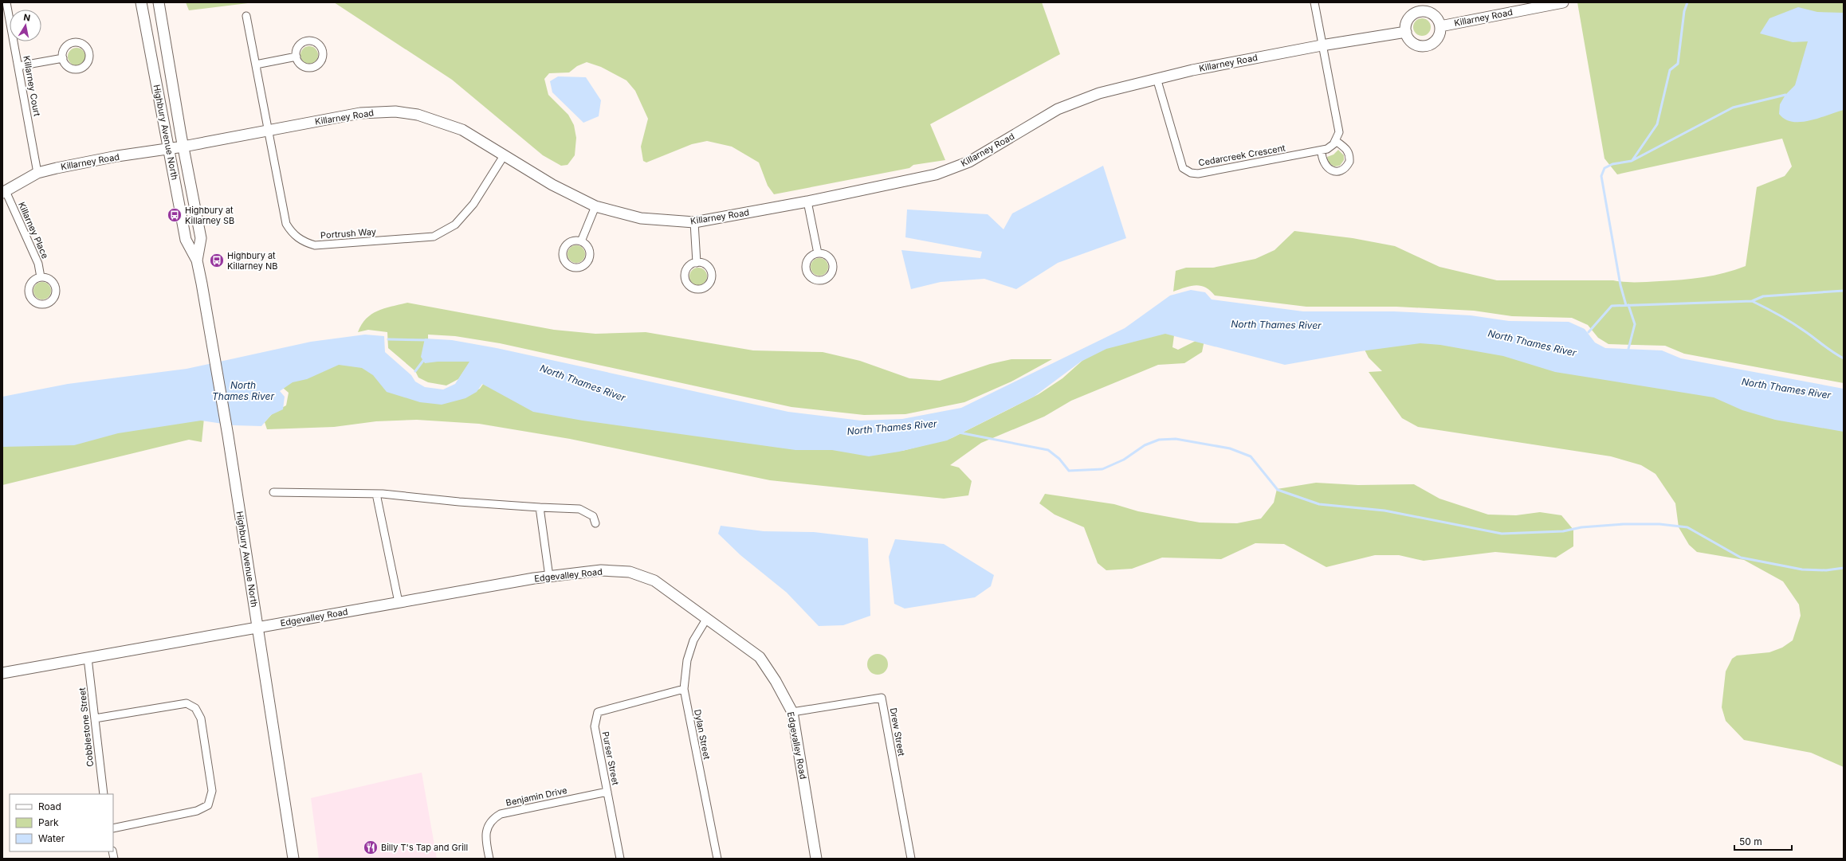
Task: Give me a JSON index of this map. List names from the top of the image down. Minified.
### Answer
{"streets":{"street":["Killarney Road","Killarney Court","Highbury Avenue North","Cedarcreek Crescent","Killarney Place","Portrush Way","Edgevalley Road","Cobblestone Street","Drew Street","Dylan Street","Purser Street","Benjamin Drive"]},"crossings":[["Killarney Road","Killarney Court"],["Killarney Road","Highbury Avenue North"],["Killarney Road","Cedarcreek Crescent"],["Killarney Road","Killarney Place"],["Killarney Road","Portrush Way"],["Highbury Avenue North","Edgevalley Road"],["Edgevalley Road","Cobblestone Street"],["Edgevalley Road","Drew Street"],["Edgevalley Road","Dylan Street"],["Dylan Street","Purser Street"],["Purser Street","Benjamin Drive"]],"water":["North Thames River"],"places":{"bus stop":["Highbury at Killarney SB","Highbury at Killarney NB"],"restaurant":["Billy T's Tap and Grill"]},"legend":["Road","Park","Water"],"scale_bar":"50 m","north":"top"}
